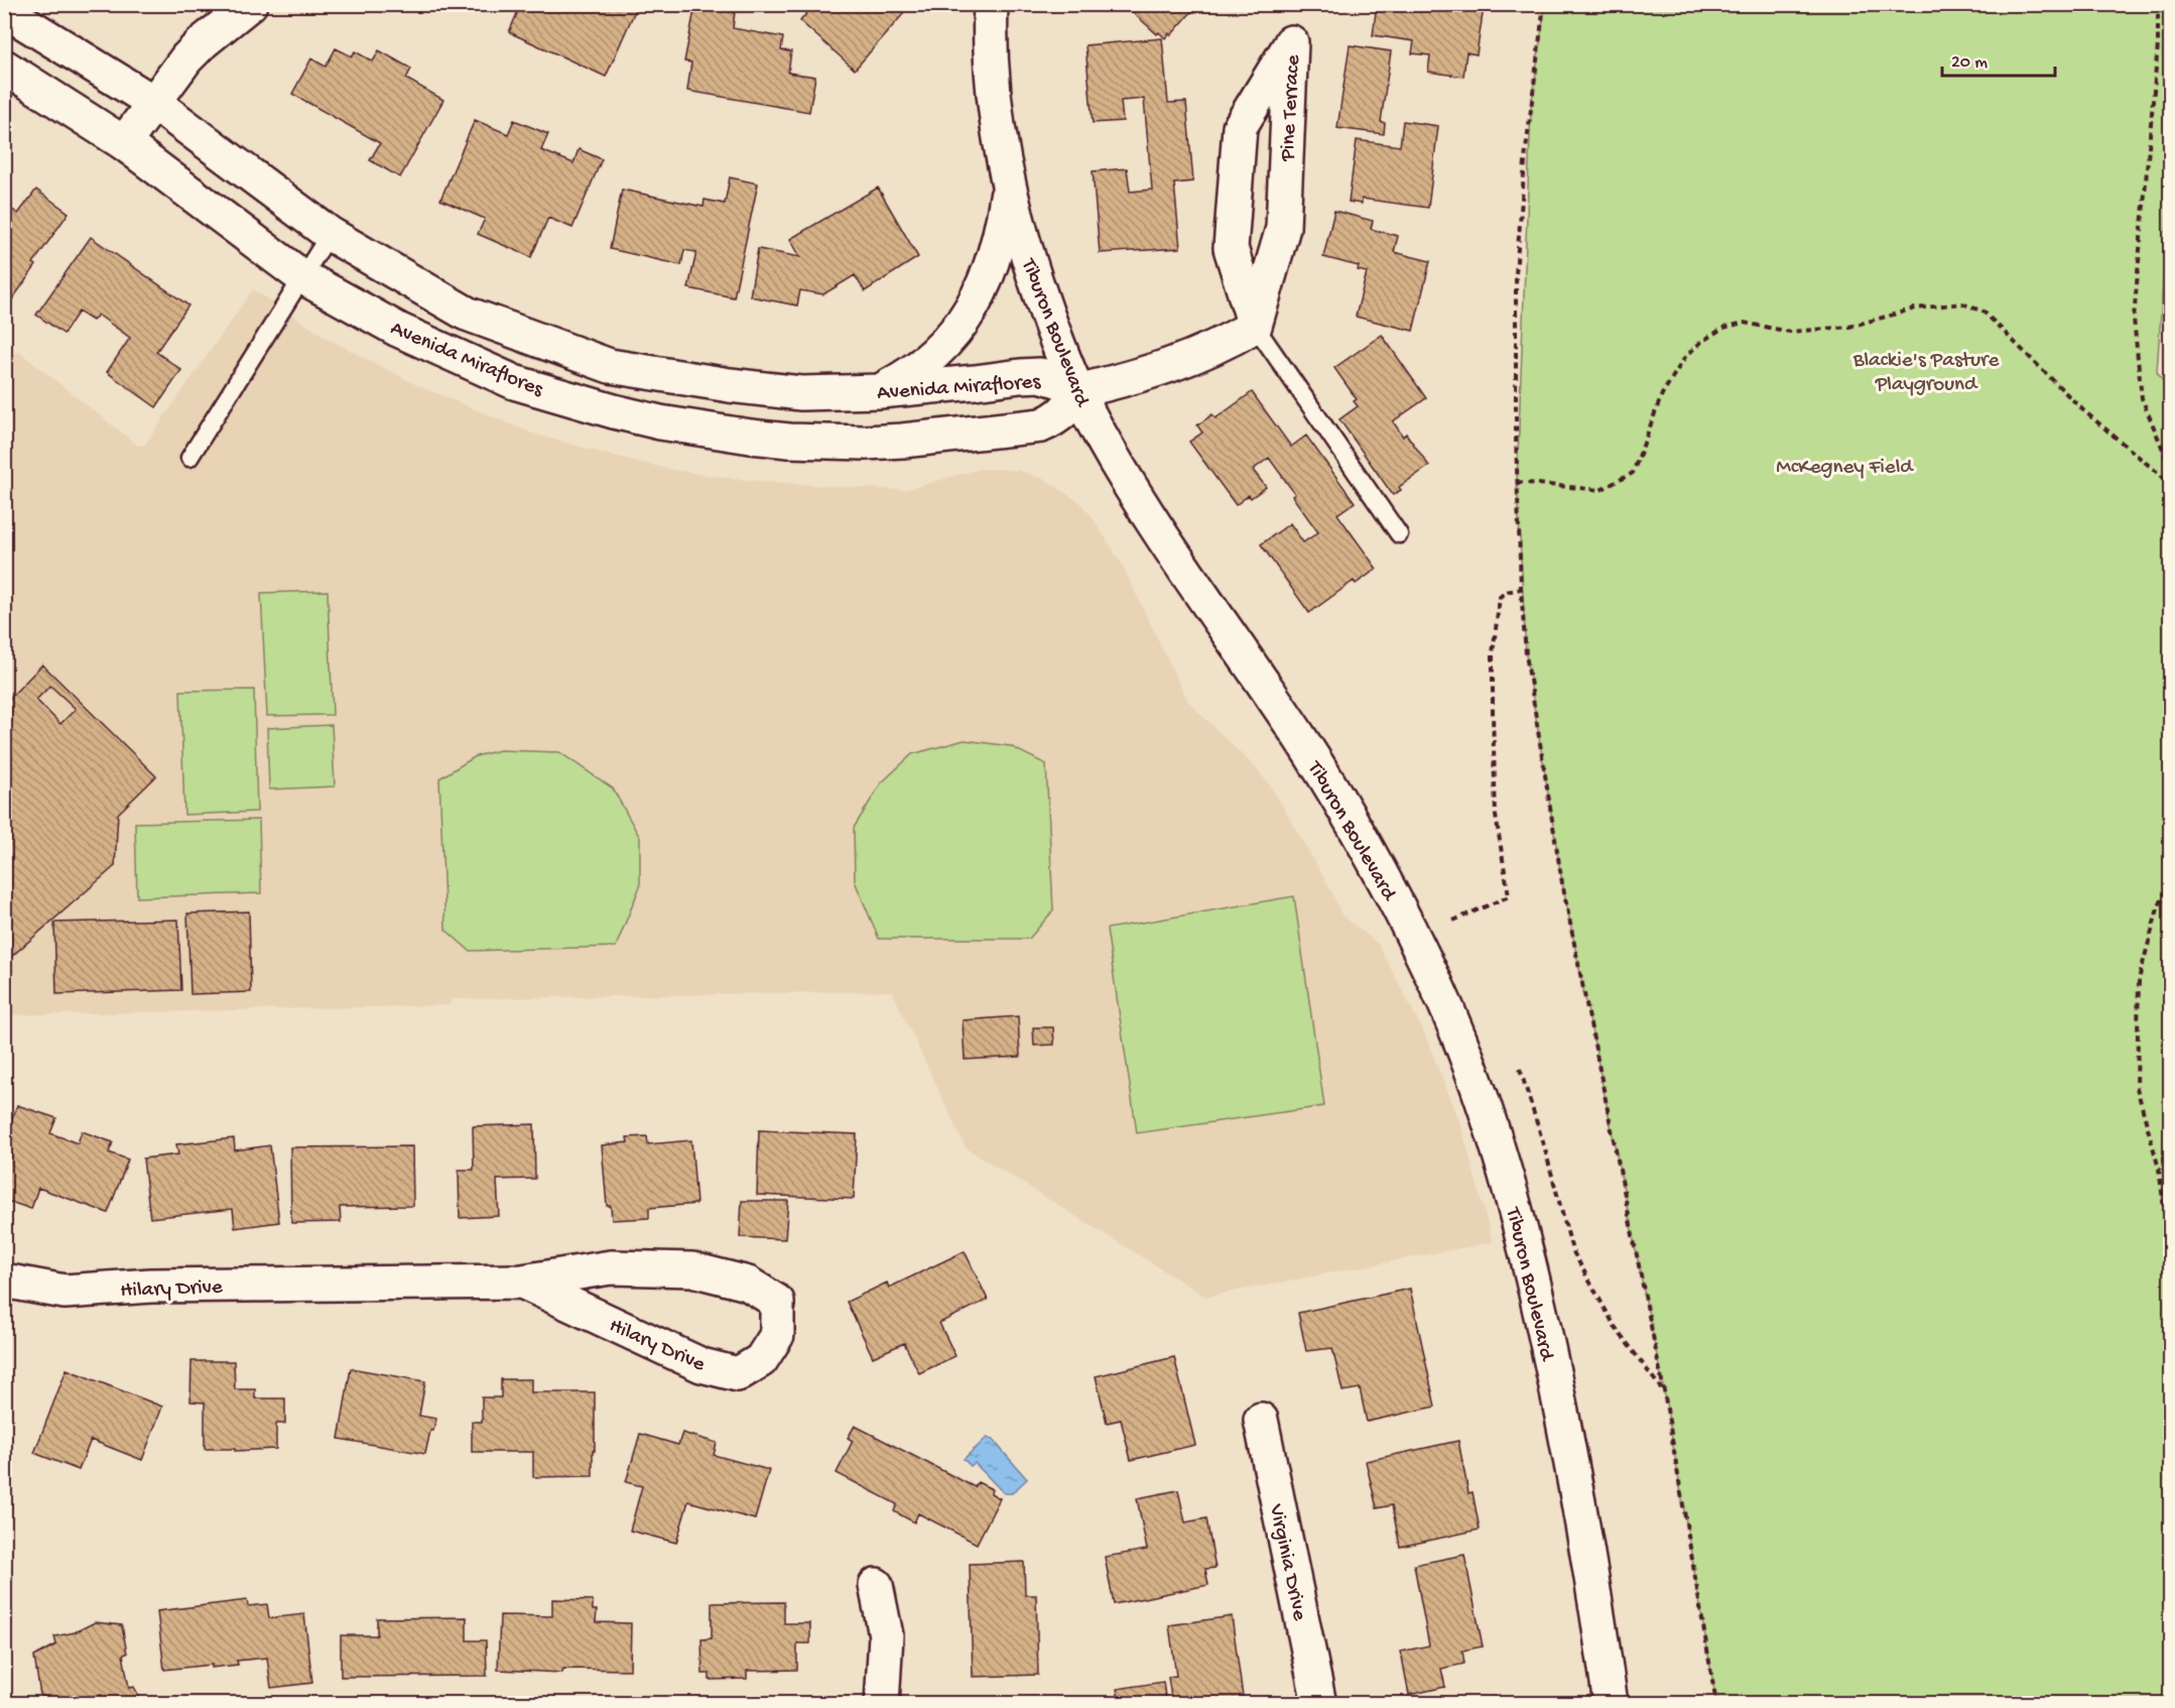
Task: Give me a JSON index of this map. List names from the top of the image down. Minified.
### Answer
{"streets":{"street":["Pine Terrace","Tiburon Boulevard","Avenida Miraflores","Hilary Drive","Virginia Drive"]},"crossings":[["Tiburon Boulevard","Avenida Miraflores"]],"parks":["Blackie's Pasture Playground","McKegney Field"],"scale_bar":"20 m"}
